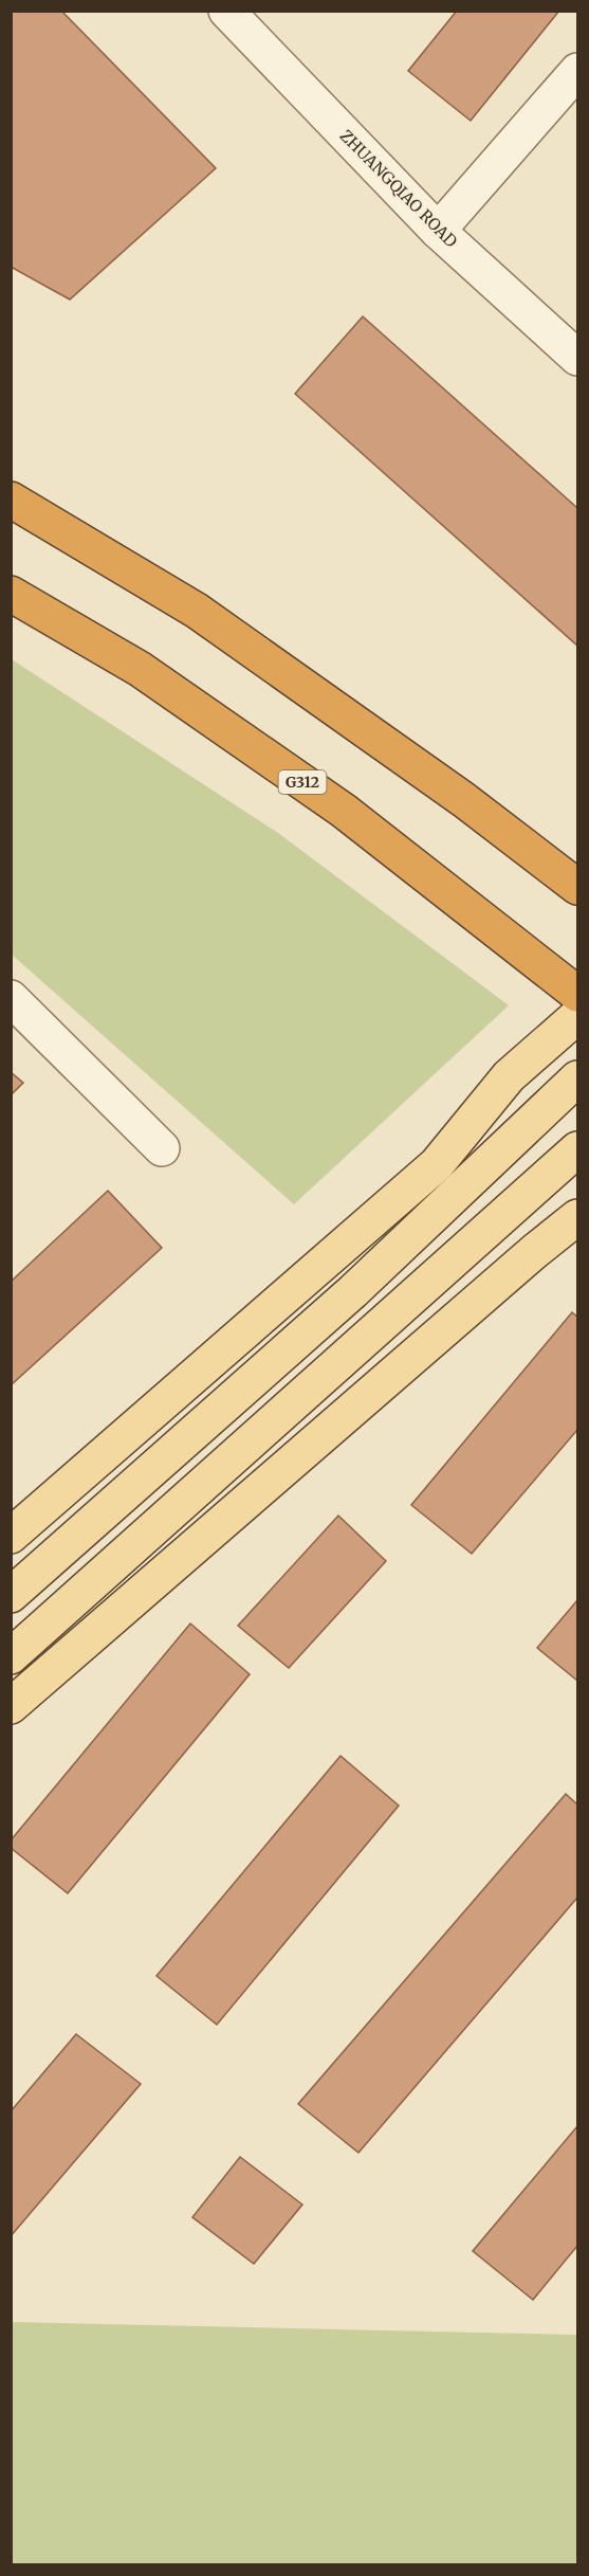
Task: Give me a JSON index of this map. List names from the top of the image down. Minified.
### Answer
{"streets":{"highway":["G312"],"street":["ZHUANGQIAO ROAD"]}}
